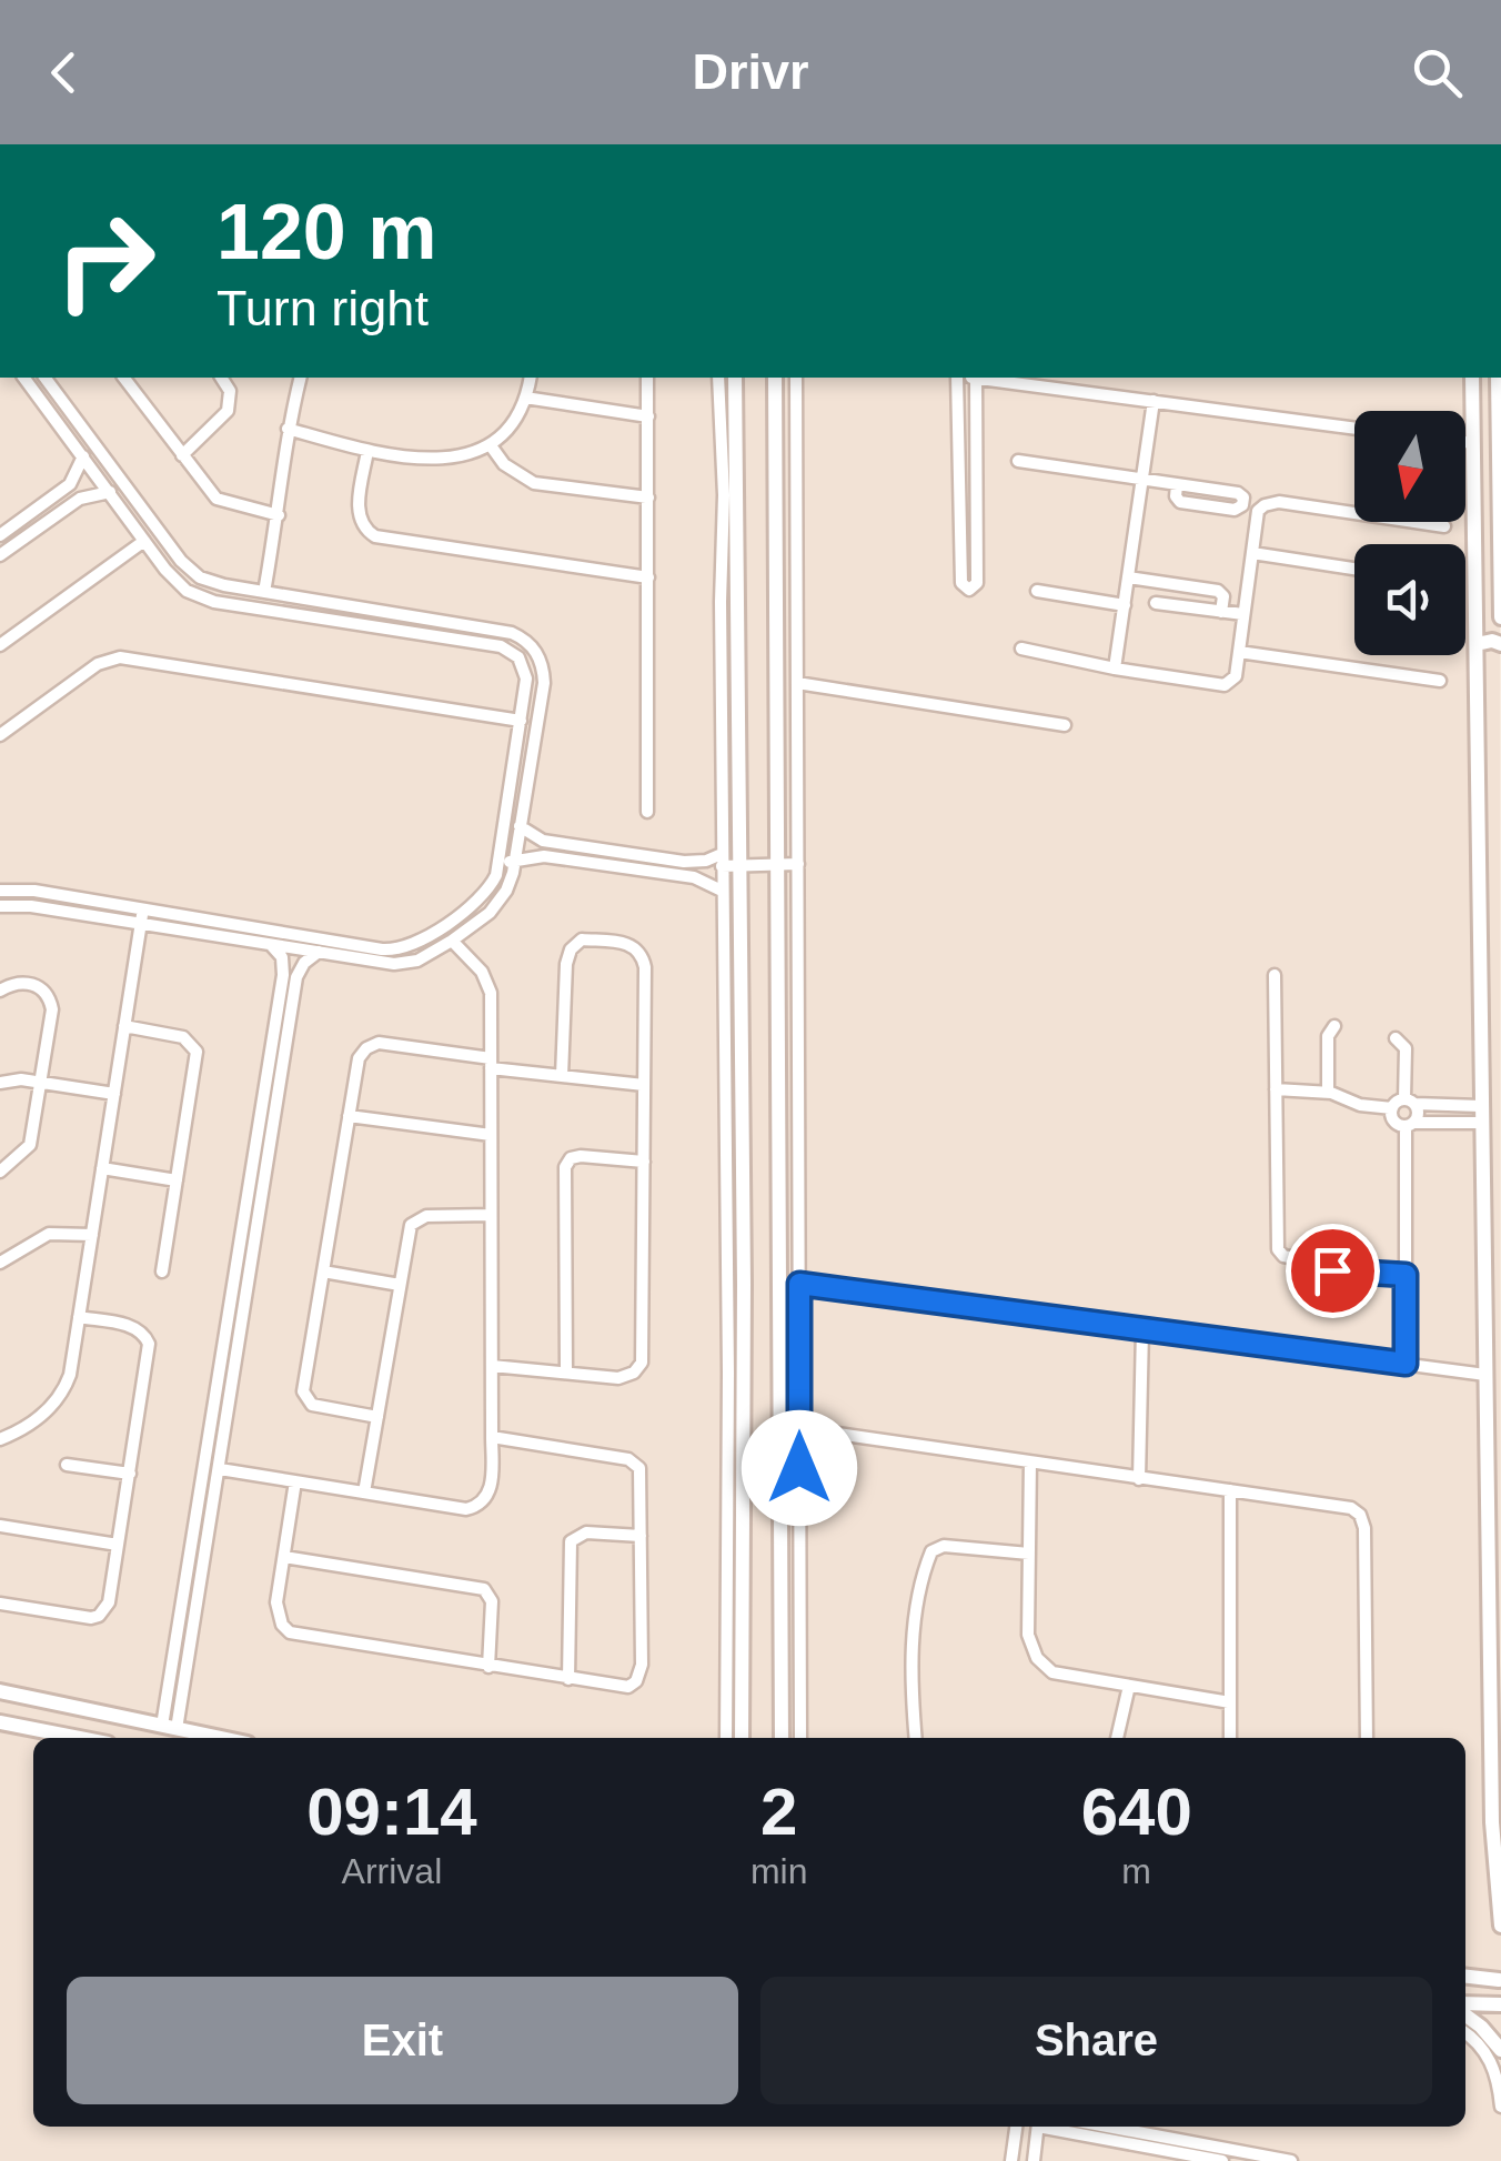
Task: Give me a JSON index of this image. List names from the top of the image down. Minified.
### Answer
{"north":"bottom","page":{"header":"Drivr","turn":["120 m","Turn right"],"eta":["09:14","Arrival","2","min","640","m"],"buttons":["Exit","Share"]}}
